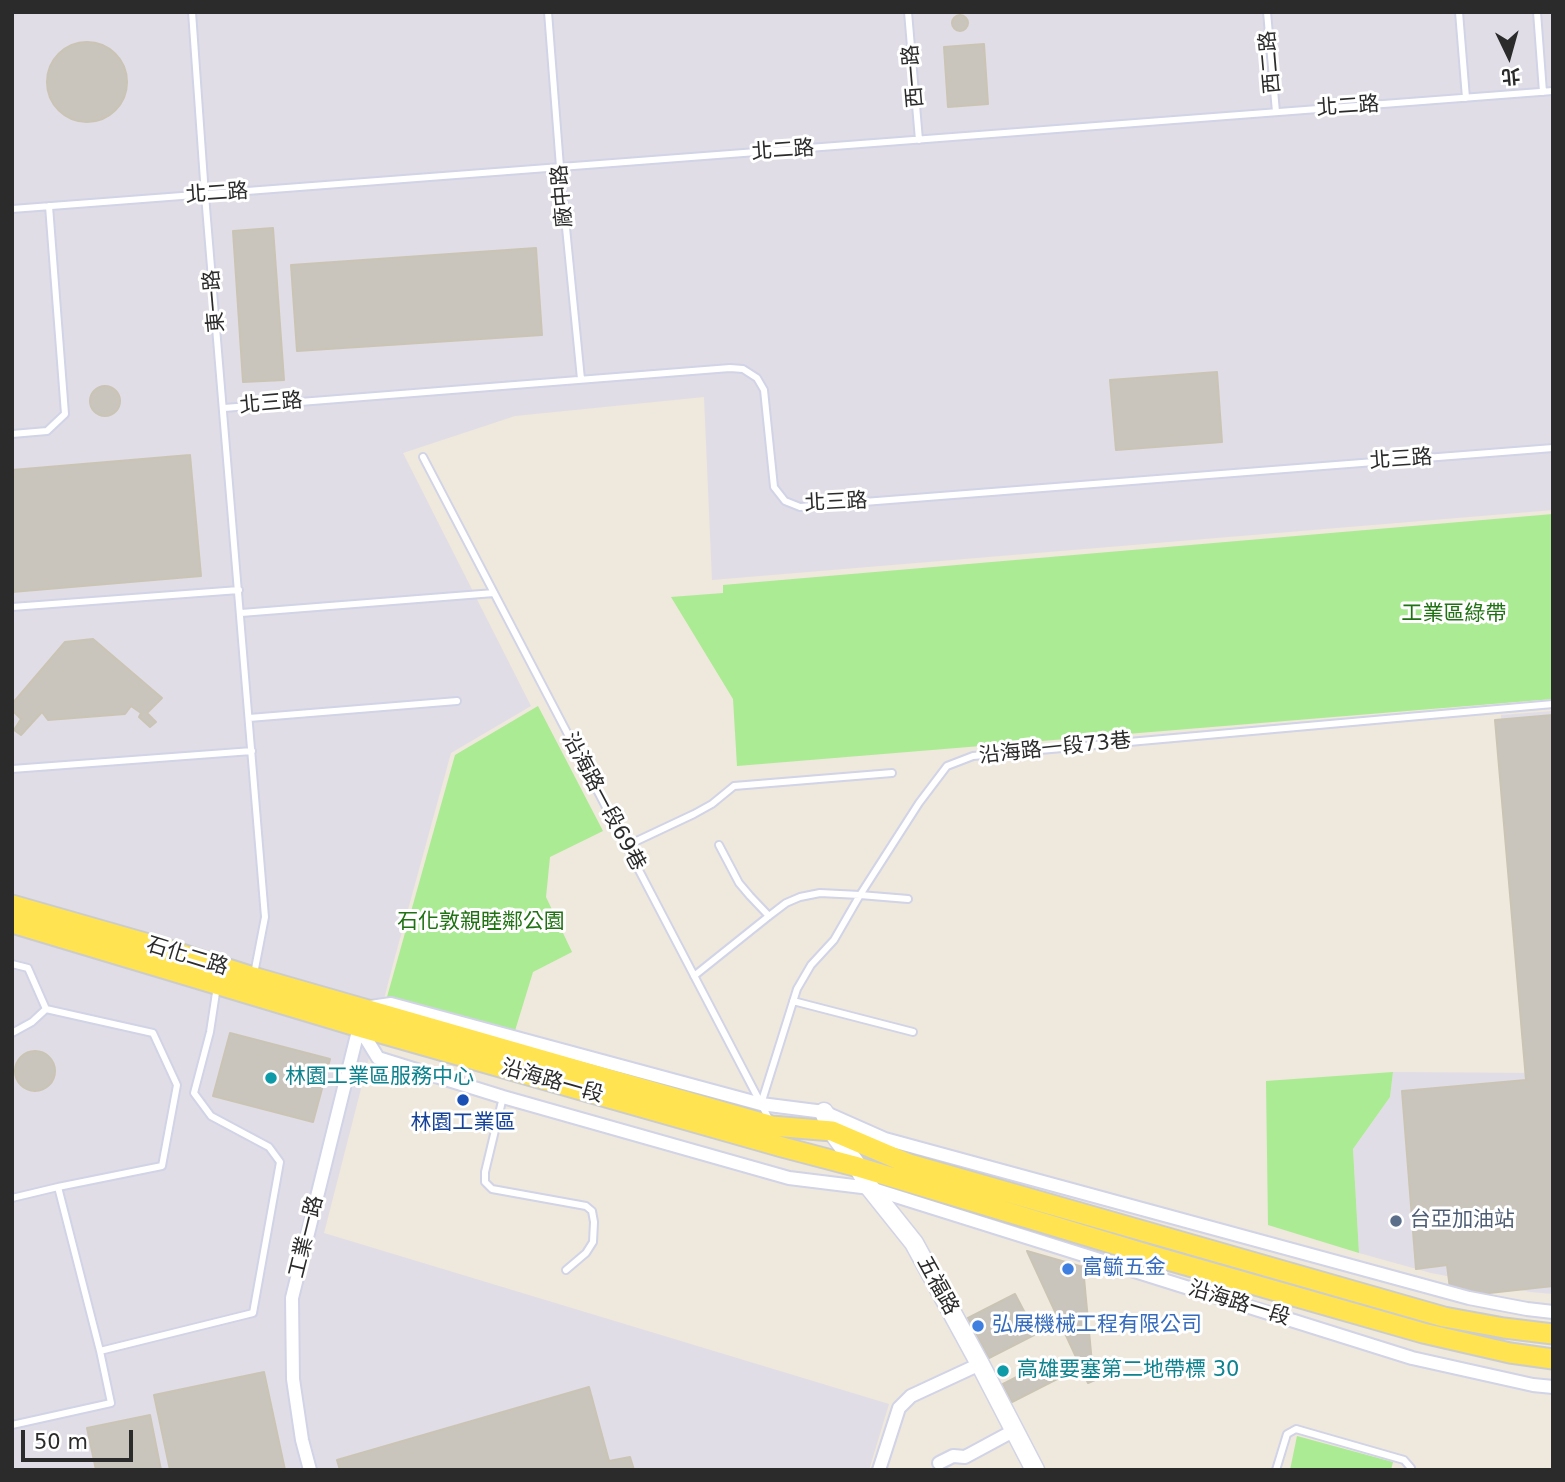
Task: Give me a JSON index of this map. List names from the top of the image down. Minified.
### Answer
{"streets":{"main road":["石化二路","沿海路一段"],"street":["工業一路","五福路"],"lane":["西二路","西一路","北二路","廠中路","東一路","北三路","沿海路一段73巷","沿海路一段69巷"]},"crossings":[["西二路","北二路"],["西一路","北二路"],["北二路","廠中路"],["北二路","東一路"],["廠中路","北三路"],["東一路","北三路"],["東一路","石化二路"],["沿海路一段73巷","沿海路一段69巷"],["沿海路一段73巷","沿海路一段"],["沿海路一段69巷","沿海路一段"],["石化二路","沿海路一段"],["石化二路","工業一路"],["沿海路一段","工業一路"],["沿海路一段","五福路"]],"parks":["工業區綠帶","石化敦親睦鄰公園"],"places":["林園工業區服務中心","林園工業區","台亞加油站","富毓五金","弘展機械工程有限公司","高雄要塞第二地帶標 30"],"scale_bar":"50 m","north":"bottom"}
